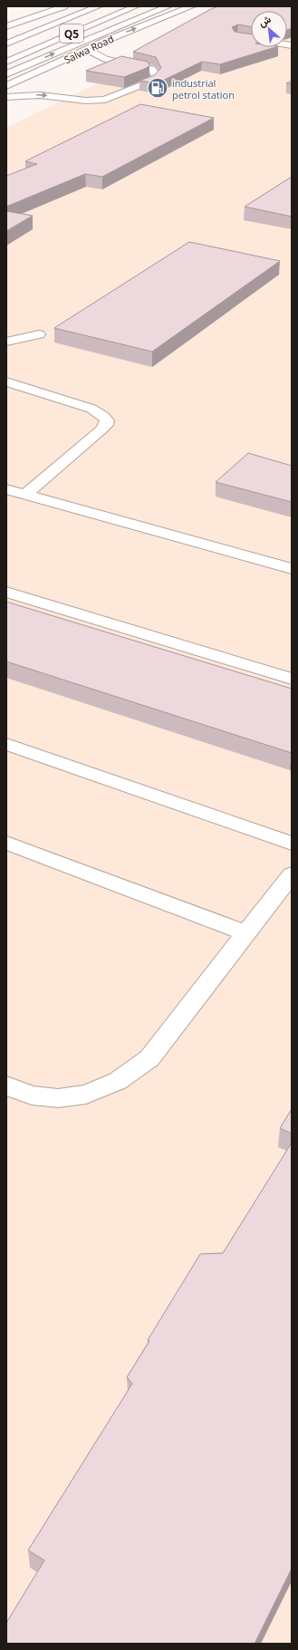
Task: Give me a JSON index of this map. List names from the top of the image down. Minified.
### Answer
{"streets":{"main road":["Q5","Salwa Road"]},"places":{"fuel station":["industrial petrol station"]},"north":"top left"}
